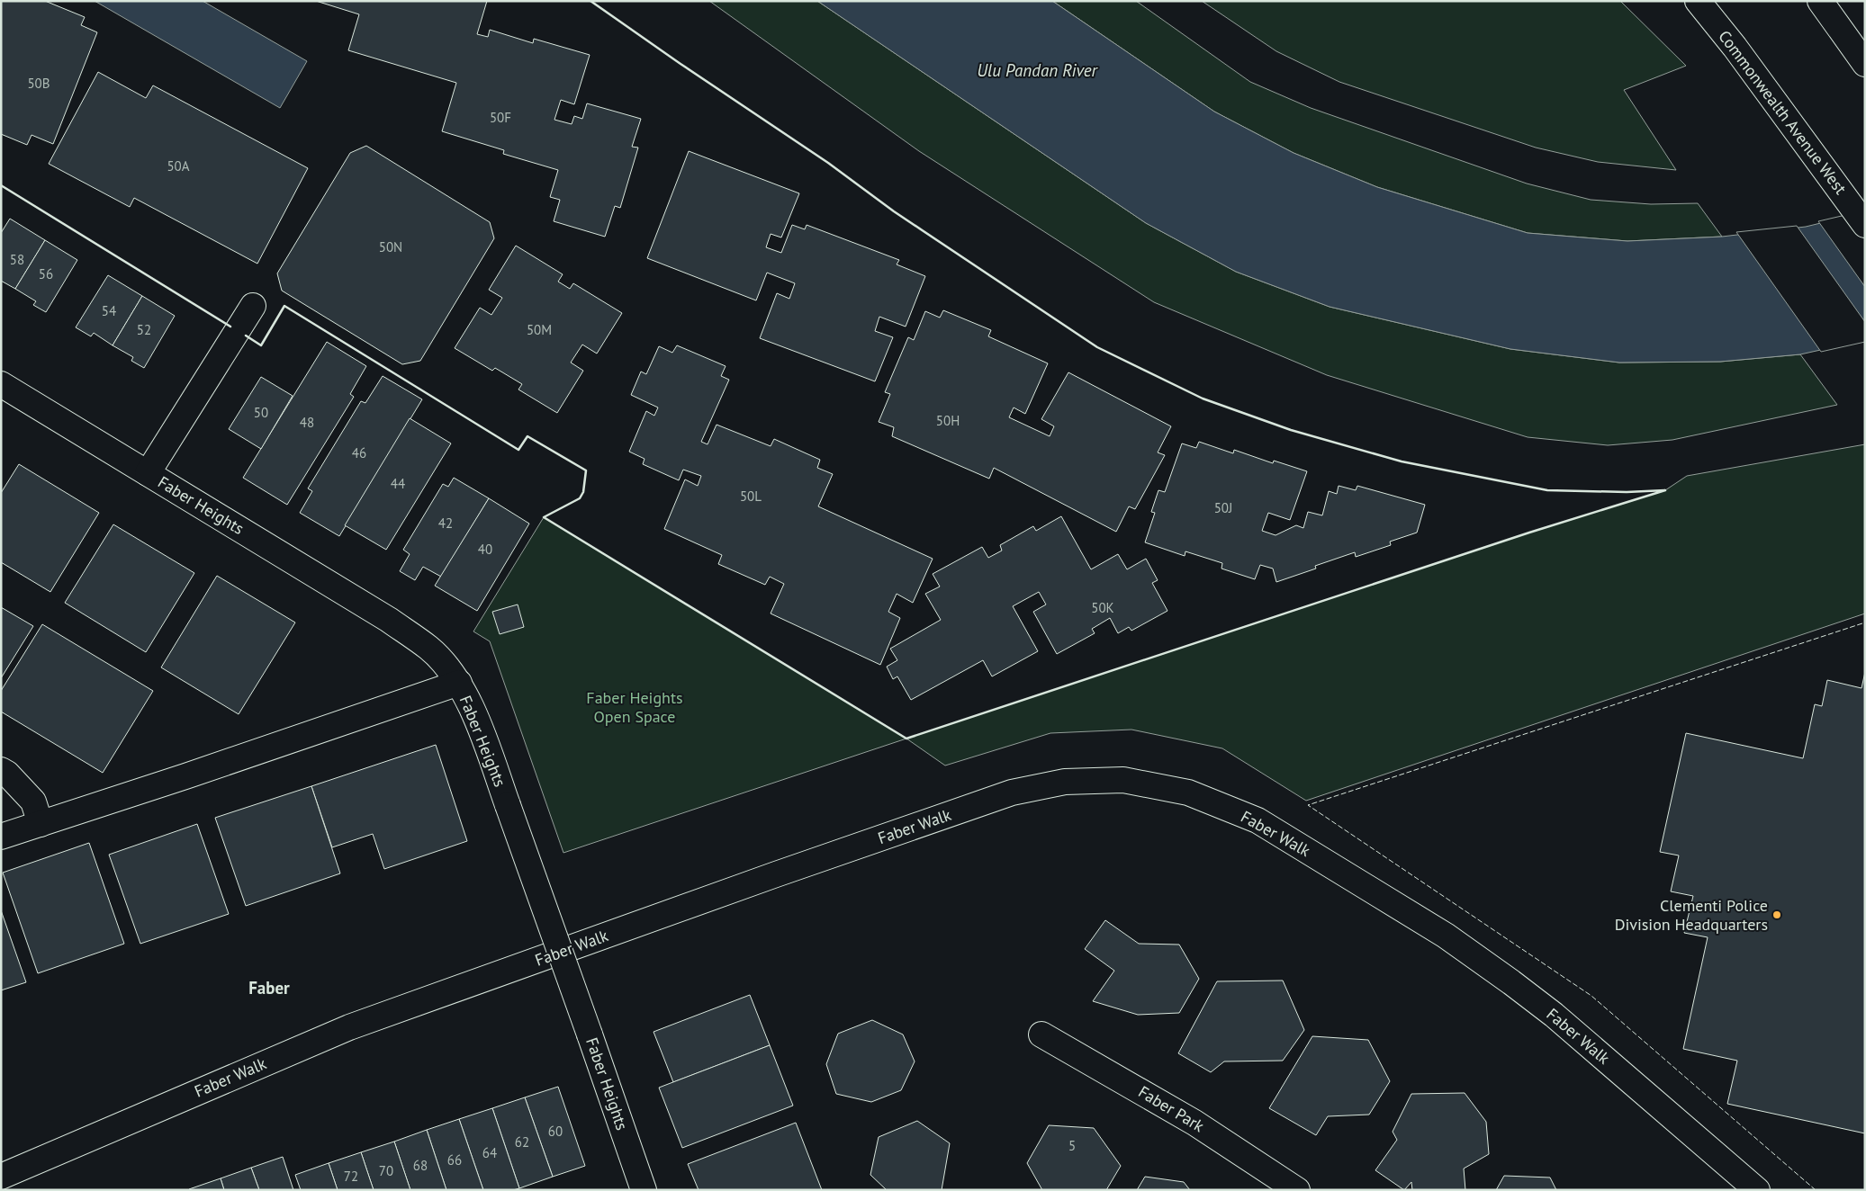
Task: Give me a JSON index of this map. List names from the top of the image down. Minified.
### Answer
{"streets":{"street":["Commonwealth Avenue West","Faber Heights","Faber Walk","Faber Park"]},"districts":["Faber"],"water":["Ulu Pandan River"],"parks":["Faber Heights Open Space"],"places":["Clementi Police Division Headquarters"],"house_numbers":["50B","50F","50A","50N","58","56","54","52","50M","50","50H","48","46","44","50L","50J","42","40","50K","60","62","5","64","66","68","70","72"]}
